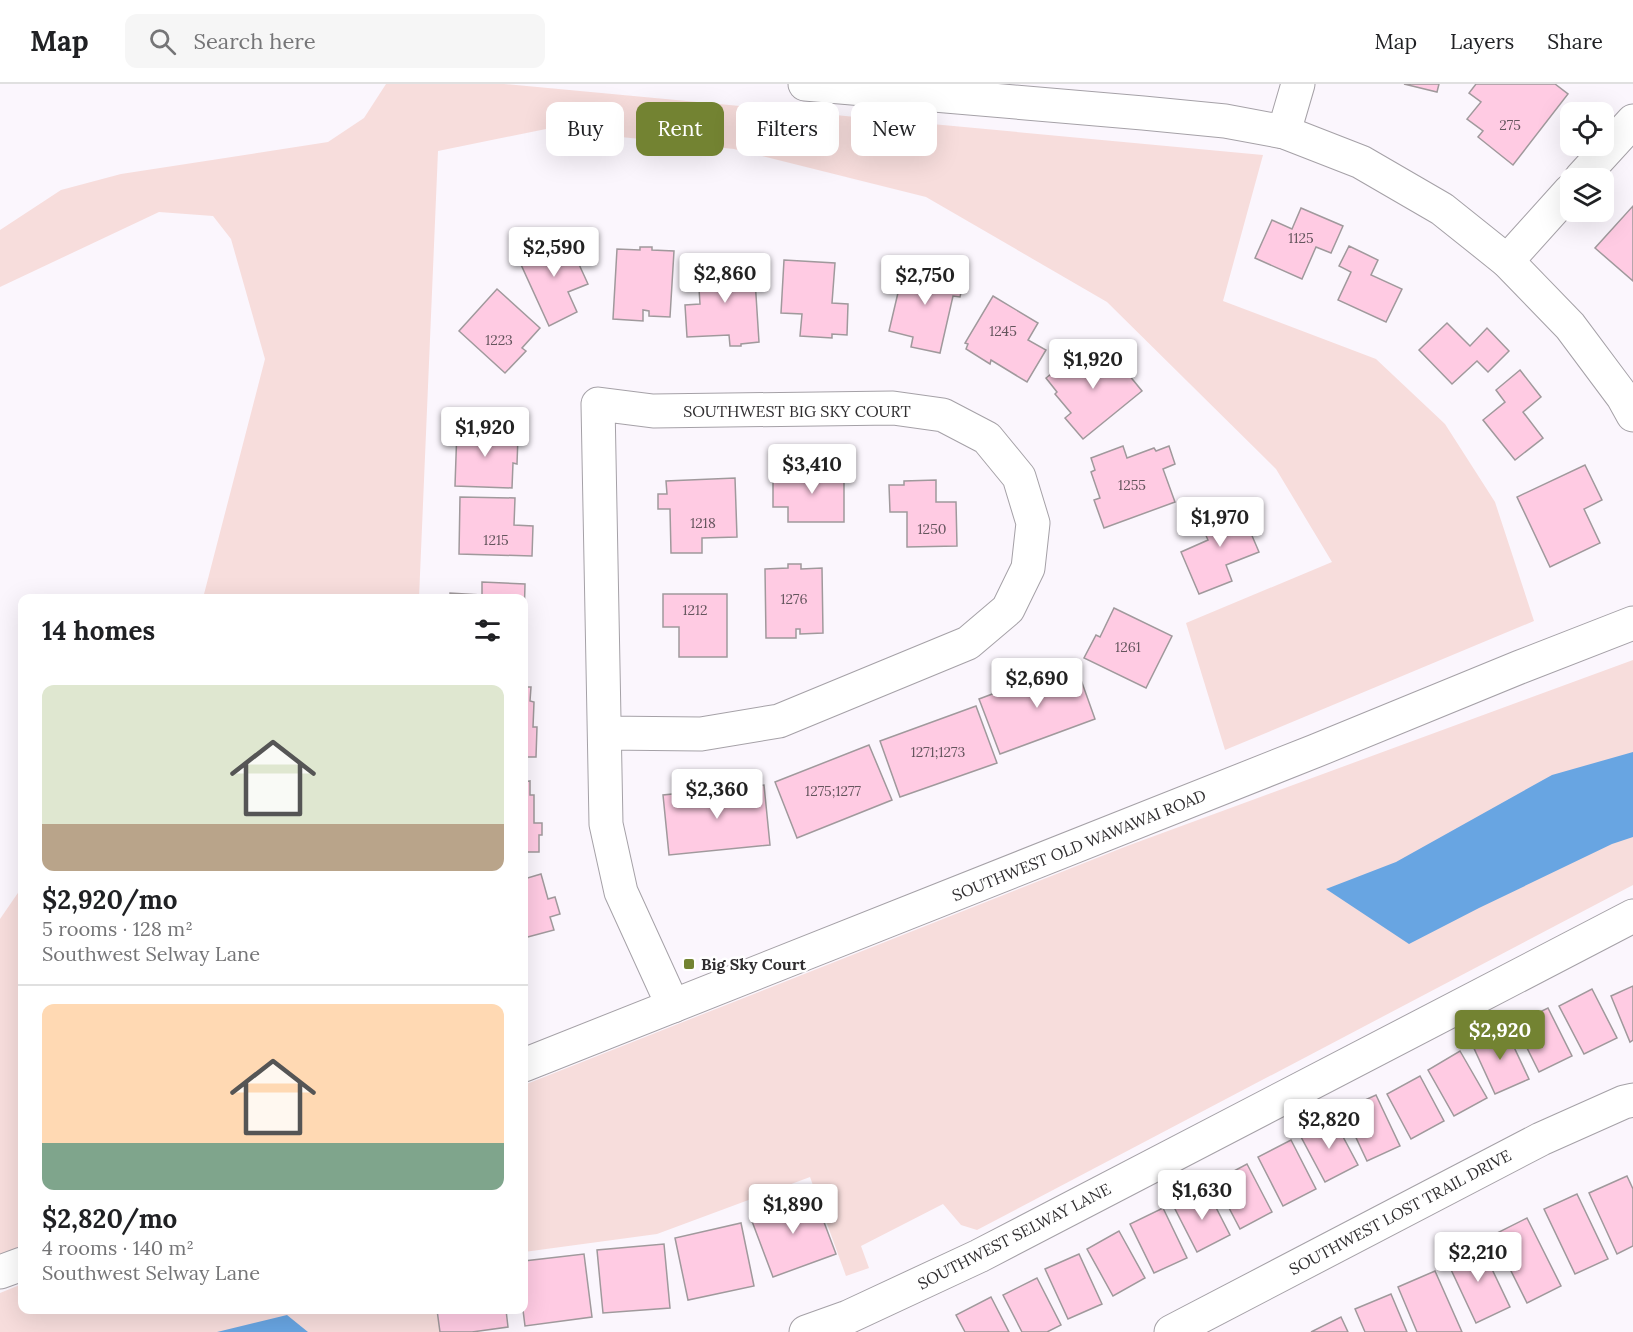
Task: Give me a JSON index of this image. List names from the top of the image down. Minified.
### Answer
{"streets":{"street":["SOUTHWEST BIG SKY COURT","SOUTHWEST OLD WAWAWAI ROAD","SOUTHWEST LOST TRAIL DRIVE","SOUTHWEST SELWAY LANE"]},"crossings":[["SOUTHWEST BIG SKY COURT","SOUTHWEST OLD WAWAWAI ROAD"]],"places":{"transit":["Big Sky Court"]},"house_numbers":["275","1125","1245","1223","1255","1218","1250","1215","1276","1212","1261","1271;1273","1275;1277"],"page":{"header":"Map","search":"Search here","nav":["Map","Layers","Share"],"chip":["Buy","Rent","Filters","New"],"price":["$2,590","$2,860","$2,750","$1,920","$1,920","$3,410","$1,970","$2,690","$2,360","$2,920","$2,820","$1,630","$1,890","$2,210"],"heading":"14 homes","list":[{"name":"$2,920/mo","note":"5 rooms · 128 m² · Southwest Selway Lane"},{"name":"$2,820/mo","note":"4 rooms · 140 m² · Southwest Selway Lane"}]}}
